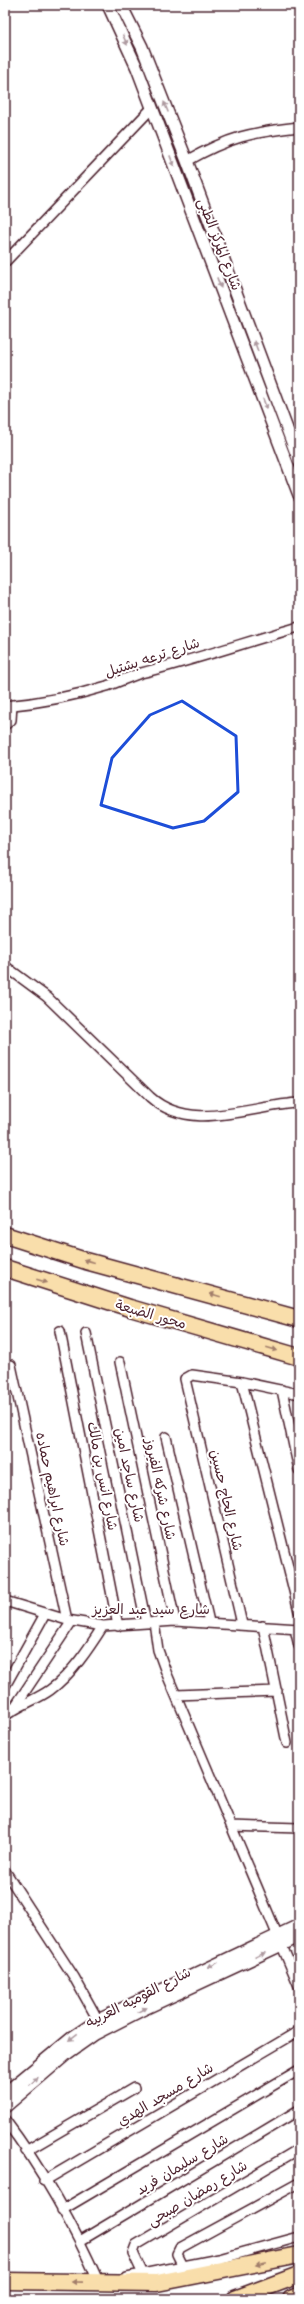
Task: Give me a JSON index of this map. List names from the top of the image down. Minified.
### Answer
{"streets":{"highway":["محور الضبعة"],"street":["شارع المركز الطبى","شارع ترعه بشتيل","شارع ساجد امين","شارع انس بن مالك","شارع ابراهيم حماده","شارع شركه الفيروز","شارع الحاج حسين","شارع سيد عبد العزيز","شارع القوميه العربيه","شارع مسجد الهدي","شارع سليمان فريد","شارع رمضان صبحى"]},"crossings":[["شارع ساجد امين","شارع سيد عبد العزيز"],["شارع ساجد امين","شارع القوميه العربيه"],["شارع انس بن مالك","شارع سيد عبد العزيز"],["شارع ابراهيم حماده","شارع سيد عبد العزيز"],["شارع شركه الفيروز","شارع سيد عبد العزيز"],["شارع الحاج حسين","شارع سيد عبد العزيز"]]}
